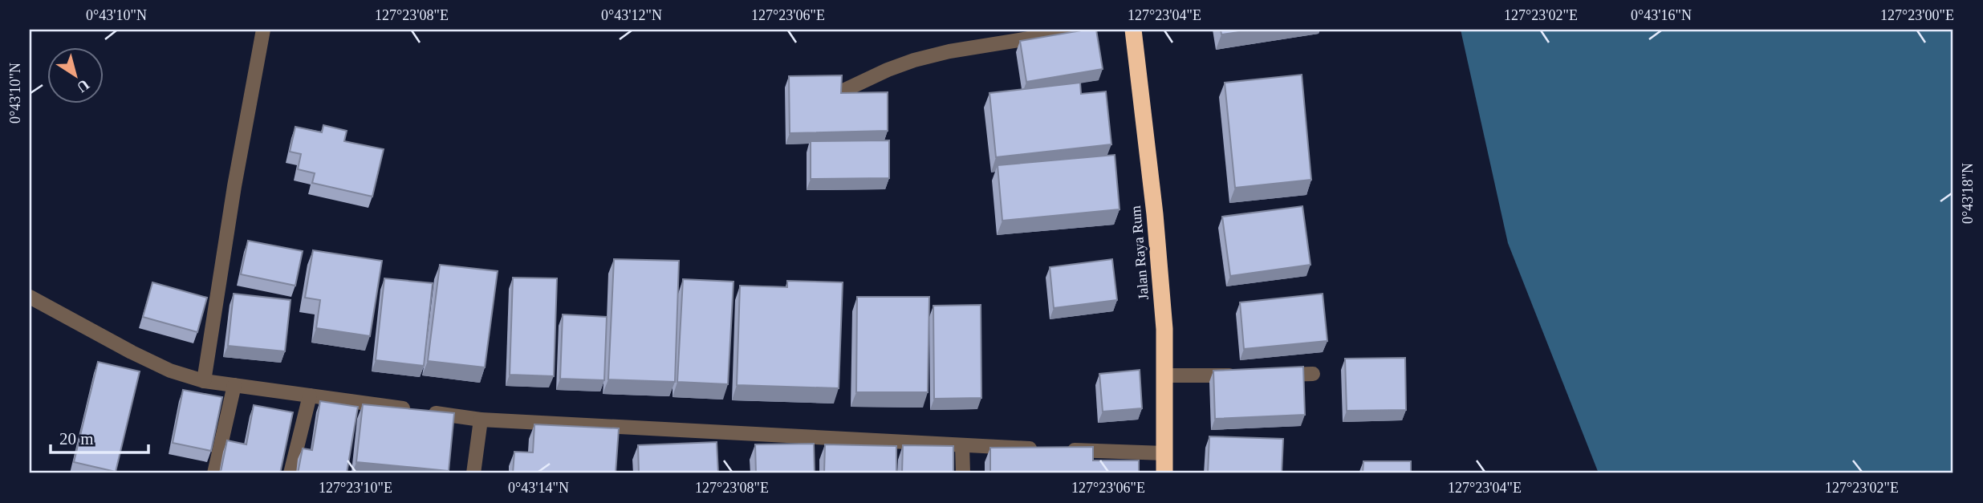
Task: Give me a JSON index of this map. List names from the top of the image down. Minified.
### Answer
{"streets":{"highway":["Jalan Raya Rum"]},"scale_bar":"20 m","north":"bottom right","coordinates":["0°43'10\"N","127°23'08\"E","0°43'12\"N","127°23'06\"E","127°23'04\"E","127°23'02\"E","0°43'16\"N","127°23'00\"E","0°43'18\"N","127°23'10\"E","0°43'14\"N"]}
